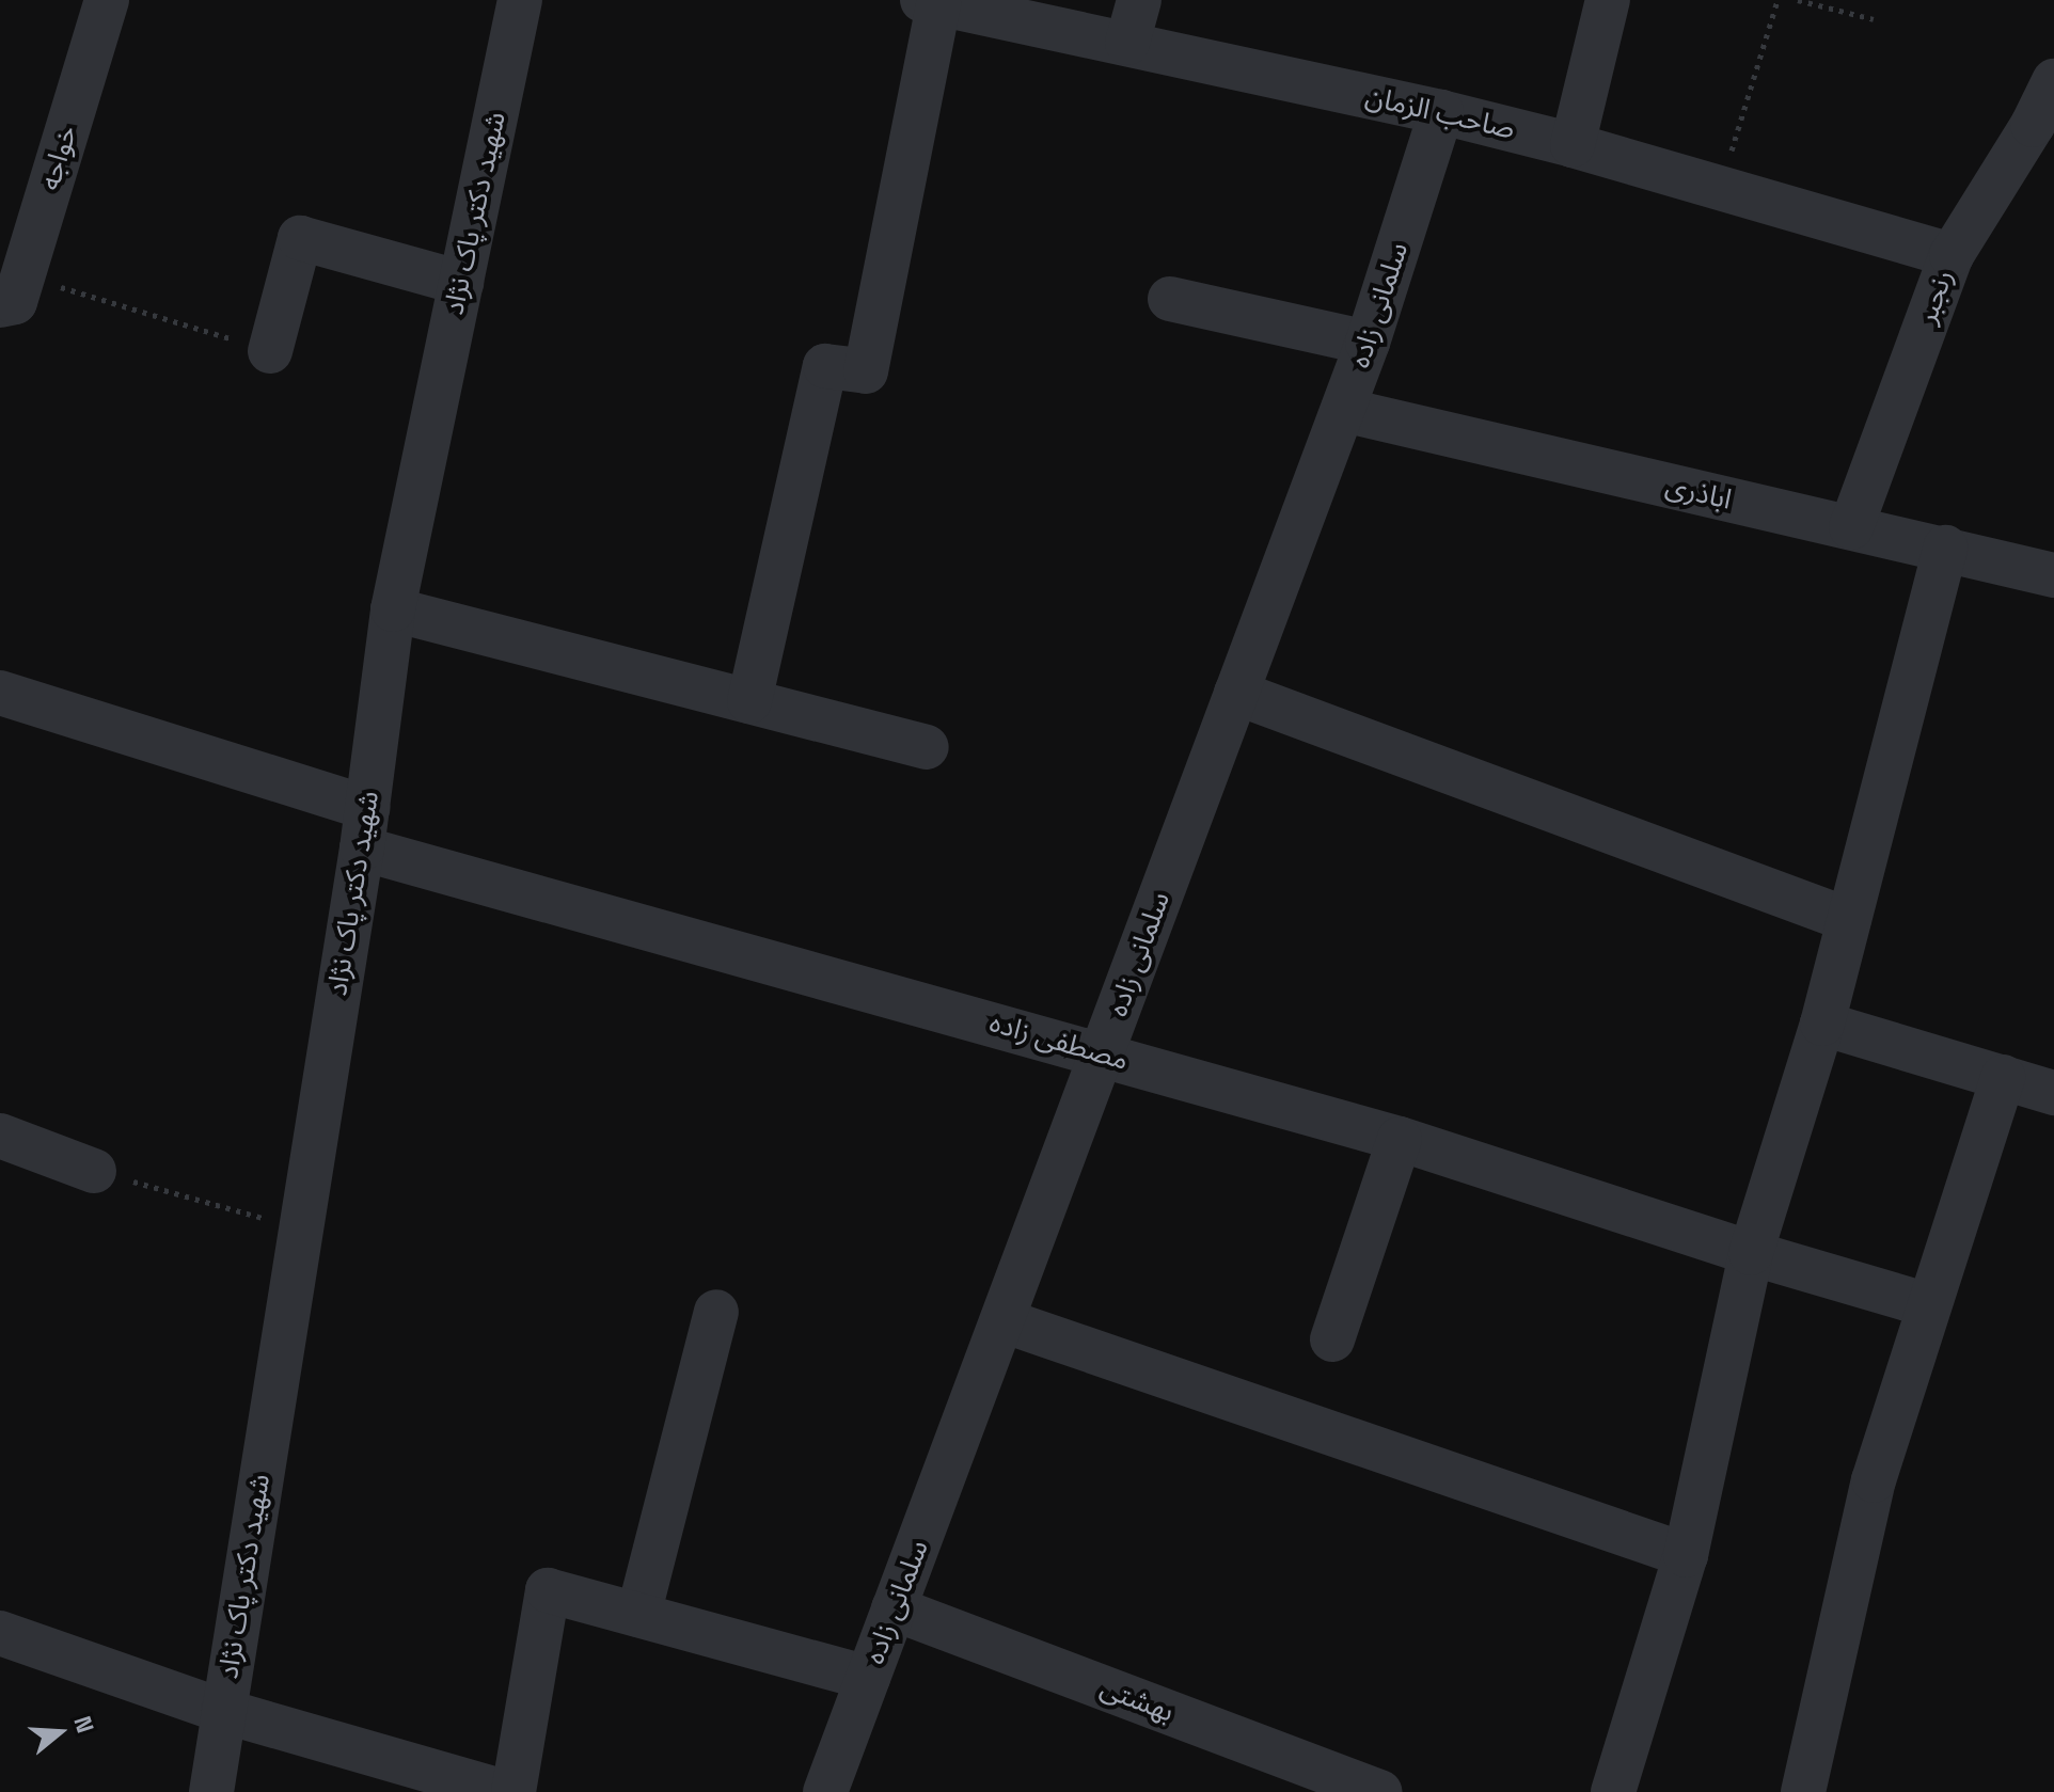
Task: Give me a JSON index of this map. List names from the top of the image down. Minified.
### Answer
{"streets":{"street":["صاحب الزمان","خواجه","شهید دکتر پاک نژاد","رنجبر","سلمانی زاده","اباذری","مصطفی زاده","بهشتی"]},"crossings":[["صاحب الزمان","رنجبر"],["صاحب الزمان","سلمانی زاده"],["شهید دکتر پاک نژاد","مصطفی زاده"],["رنجبر","اباذری"],["سلمانی زاده","اباذری"],["سلمانی زاده","مصطفی زاده"],["سلمانی زاده","بهشتی"]],"north":"right"}
